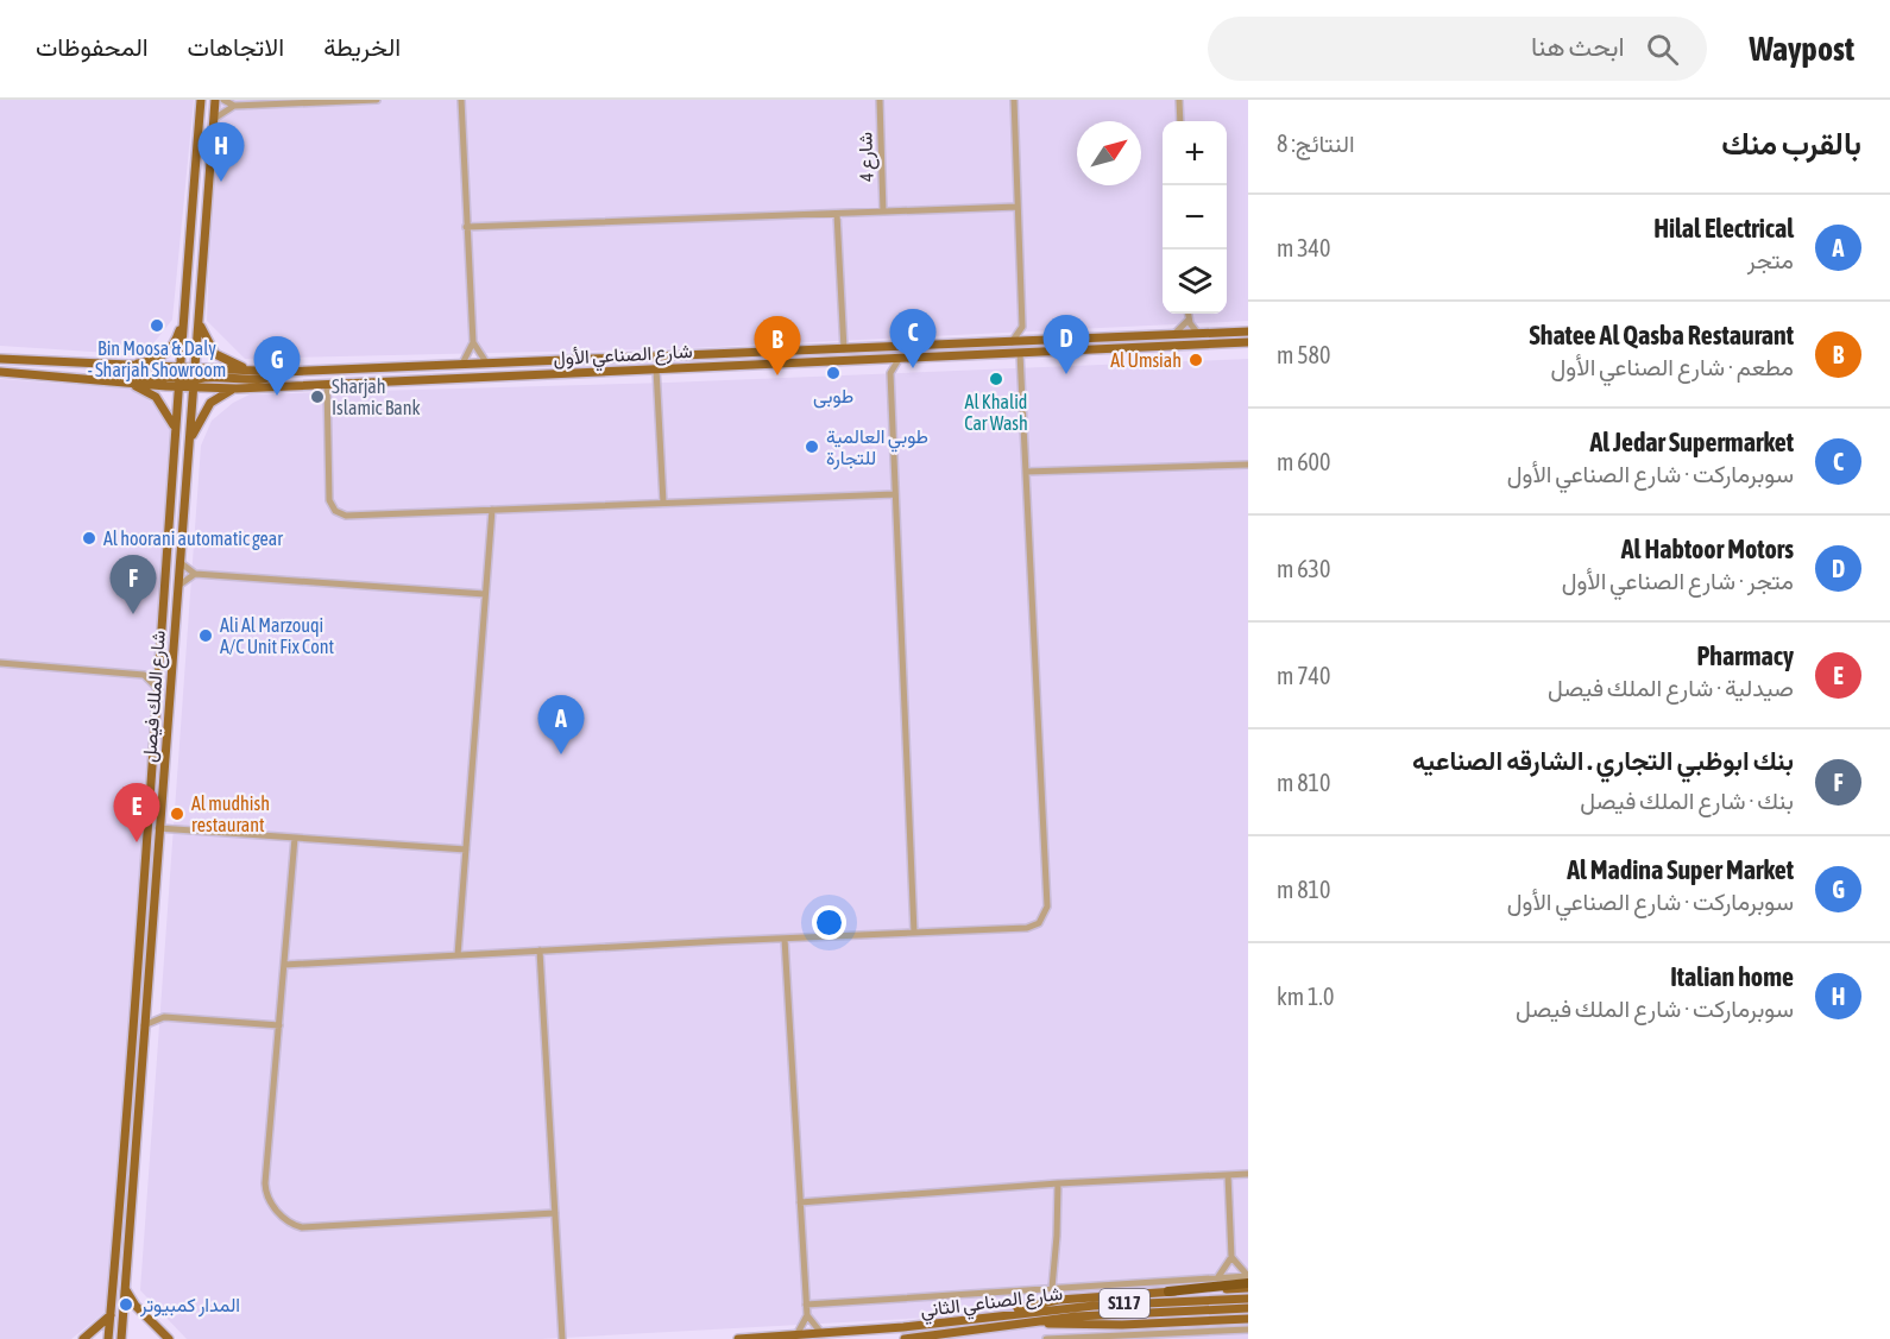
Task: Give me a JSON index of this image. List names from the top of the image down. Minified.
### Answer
{"streets":{"main road":["شارع الصناعي الأول","شارع الملك فيصل","شارع الصناعي الثاني","S117"],"street":["شارع 4"]},"crossings":[["شارع الصناعي الأول","شارع الملك فيصل"]],"places":["Bin Moosa & Daly - Sharjah Showroom","Al Umsiah","طوبى","Al Khalid Car Wash","Sharjah Islamic Bank","طوبي العالمية للتجارة","Al hoorani automatic gear","Ali Al Marzouqi A/C Unit Fix Cont","Al mudhish restaurant","المدار کمبیوتر"],"north":"top right","page":{"header":"Waypost","search":"ابحث هنا","nav":["الخريطة","الاتجاهات","المحفوظات"],"heading":["بالقرب منك","النتائج: 8"],"map_buttons":["+","−"],"pins":["H","C","D","B","G","F","A","E"],"list":[{"mark":"A","name":"Hilal Electrical","note":"متجر","value":"340 m"},{"mark":"B","name":"Shatee Al Qasba Restaurant","note":"مطعم · شارع الصناعي الأول","value":"580 m"},{"mark":"C","name":"Al Jedar Supermarket","note":"سوبرماركت · شارع الصناعي الأول","value":"600 m"},{"mark":"D","name":"Al Habtoor Motors","note":"متجر · شارع الصناعي الأول","value":"630 m"},{"mark":"E","name":"Pharmacy","note":"صيدلية · شارع الملك فيصل","value":"740 m"},{"mark":"F","name":"بنك ابوظبي التجاري . الشارقه الصناعيه","note":"بنك · شارع الملك فيصل","value":"810 m"},{"mark":"G","name":"Al Madina Super Market","note":"سوبرماركت · شارع الصناعي الأول","value":"810 m"},{"mark":"H","name":"Italian home","note":"سوبرماركت · شارع الملك فيصل","value":"1.0 km"}]}}
